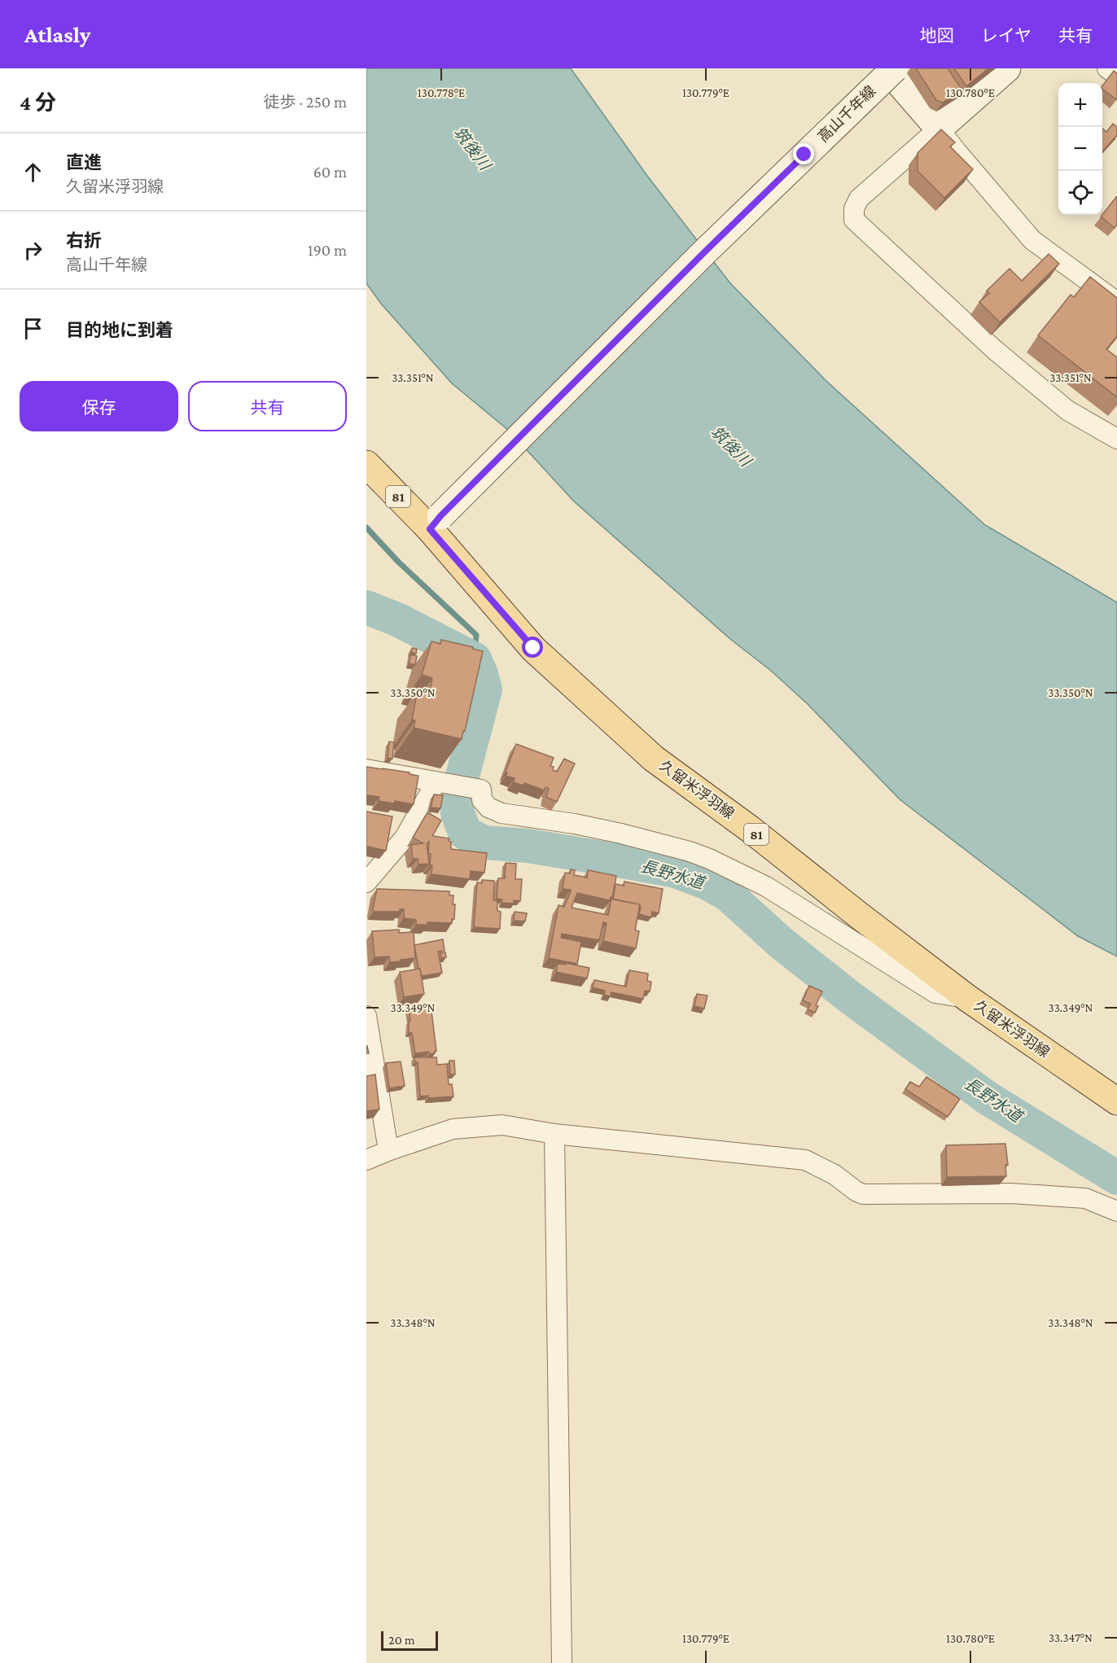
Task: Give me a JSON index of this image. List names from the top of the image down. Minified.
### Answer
{"streets":{"main road":["高山千年線","81","久留米浮羽線"]},"crossings":[["高山千年線","久留米浮羽線"]],"water":["筑後川","長野水道"],"scale_bar":"20 m","page":{"header":"Atlasly","nav":["地図","レイヤ","共有"],"heading":["4 分","徒歩 · 250 m"],"map_buttons":["+","−"],"list":[["直進","久留米浮羽線","60 m"],["右折","高山千年線","190 m"],"目的地に到着"],"buttons":["保存","共有"],"scale":"20 m"},"coordinates":["130.778°E","130.779°E","130.780°E","33.351°N","33.350°N","33.349°N","33.348°N","33.347°N"]}
